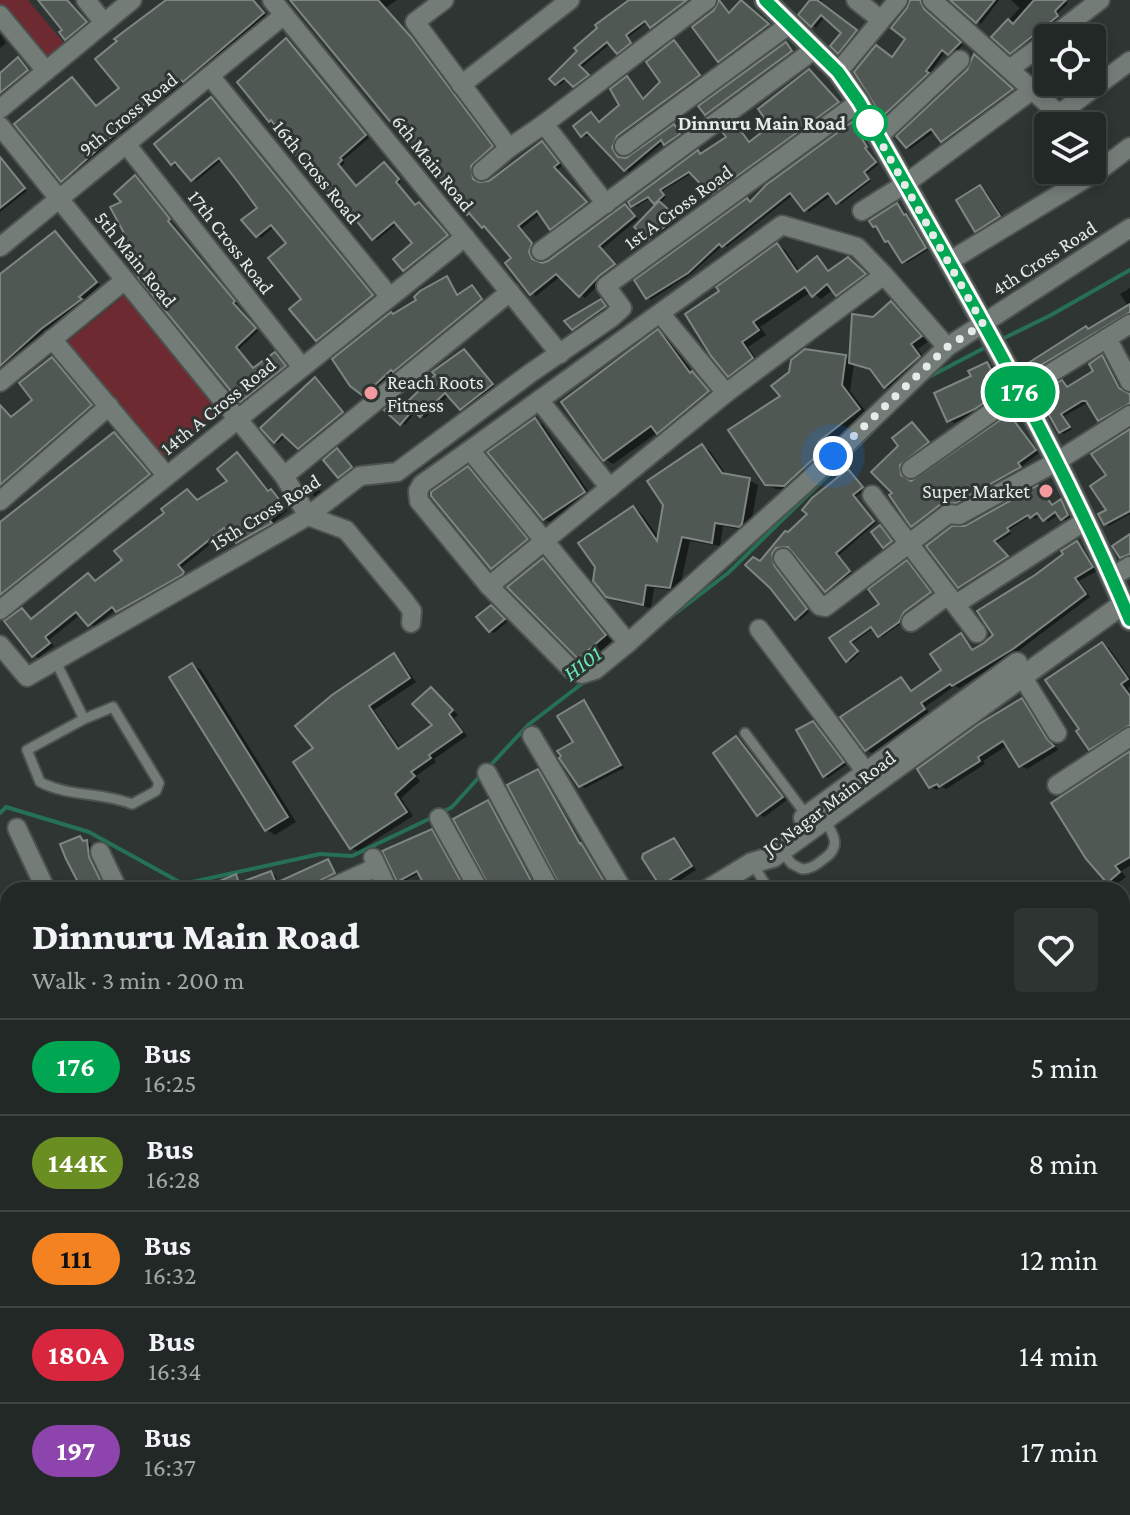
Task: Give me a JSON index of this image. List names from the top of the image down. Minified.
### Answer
{"streets":{"main road":["JC Nagar Main Road"],"street":["9th Cross Road","6th Main Road","16th Cross Road","1st A Cross Road","17th Cross Road","4th Cross Road","5th Main Road","14th A Cross Road","15th Cross Road"]},"crossings":[["9th Cross Road","6th Main Road"],["9th Cross Road","16th Cross Road"],["9th Cross Road","17th Cross Road"],["9th Cross Road","5th Main Road"],["6th Main Road","1st A Cross Road"],["6th Main Road","14th A Cross Road"],["6th Main Road","15th Cross Road"],["16th Cross Road","14th A Cross Road"],["1st A Cross Road","15th Cross Road"],["17th Cross Road","14th A Cross Road"],["5th Main Road","14th A Cross Road"],["5th Main Road","15th Cross Road"]],"water":["H101"],"places":["Dinnuru Main Road","Reach Roots Fitness","Super Market"],"lines":["bus line 176"],"page":{"on_map":"176","heading":["Dinnuru Main Road","Walk · 3 min · 200 m"],"list":[{"mark":"176","name":"Bus","note":"16:25","value":"5 min"},{"mark":"144K","name":"Bus","note":"16:28","value":"8 min"},{"mark":"111","name":"Bus","note":"16:32","value":"12 min"},{"mark":"180A","name":"Bus","note":"16:34","value":"14 min"},{"mark":"197","name":"Bus","note":"16:37","value":"17 min"}]}}
